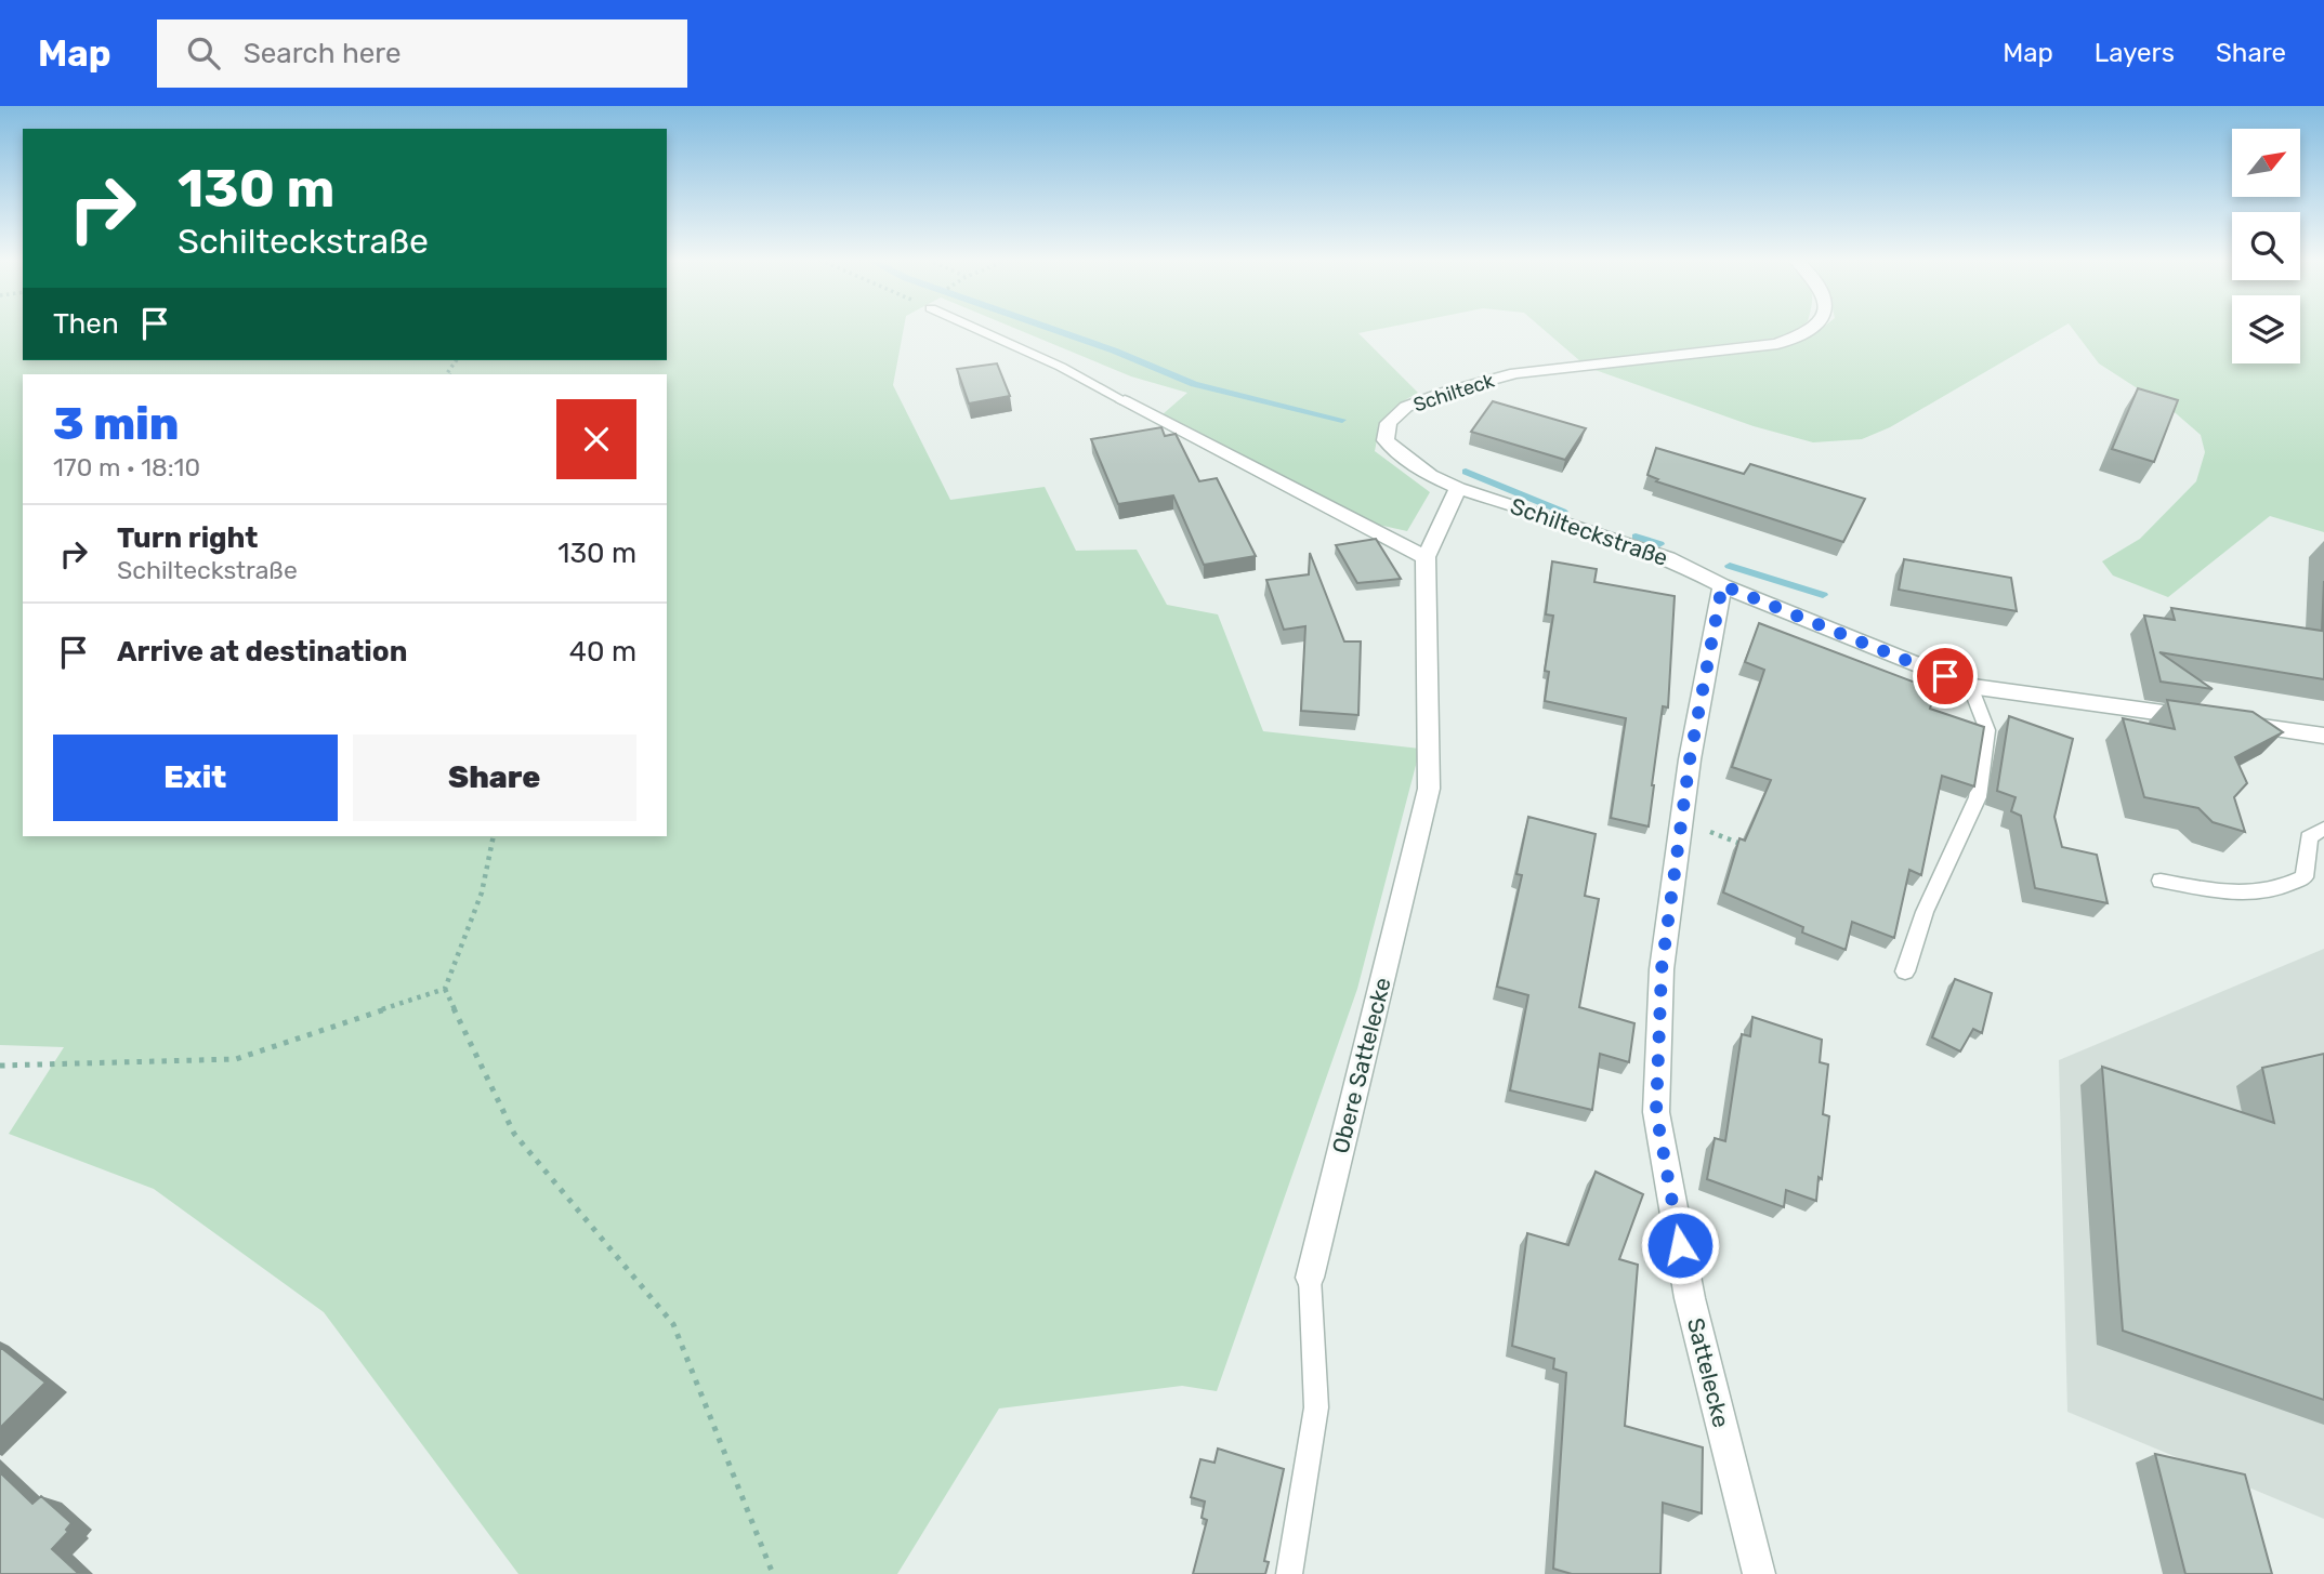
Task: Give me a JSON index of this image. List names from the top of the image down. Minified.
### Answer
{"streets":{"street":["Schilteck","Schilteckstraße","Obere Sattelecke","Sattelecke"]},"crossings":[["Schilteck","Schilteckstraße"],["Schilteckstraße","Sattelecke"]],"north":"top right","page":{"header":"Map","search":"Search here","nav":["Map","Layers","Share"],"turn":["130 m","Schilteckstraße"],"then":"Then","heading":["3 min","170 m · 18:10"],"list":[{"name":"Turn right","note":"Schilteckstraße","value":"130 m"},{"name":"Arrive at destination","value":"40 m"}],"buttons":["Exit","Share"]}}
